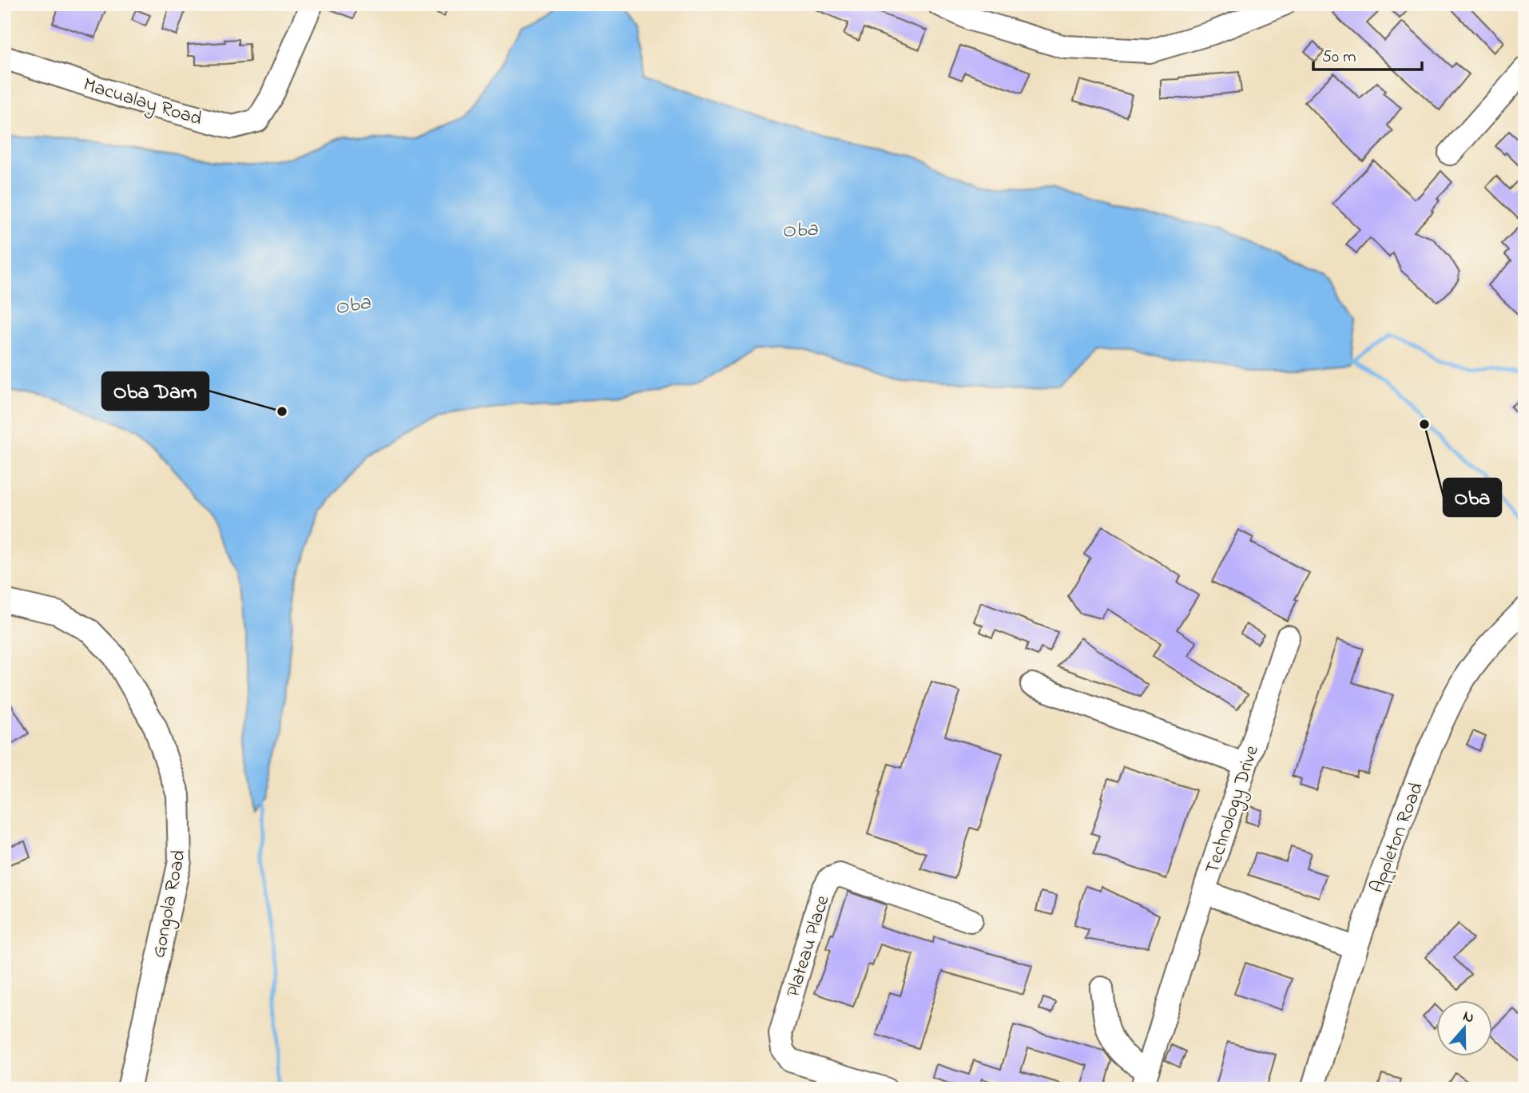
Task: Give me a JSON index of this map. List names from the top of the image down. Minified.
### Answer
{"streets":{"street":["Macualay Road","Technology Drive","Appleton Road","Gongola Road","Plateau Place"]},"crossings":[["Technology Drive","Appleton Road"]],"water":["Oba"],"places":["Oba Dam","Oba"],"scale_bar":"50 m","north":"top"}
